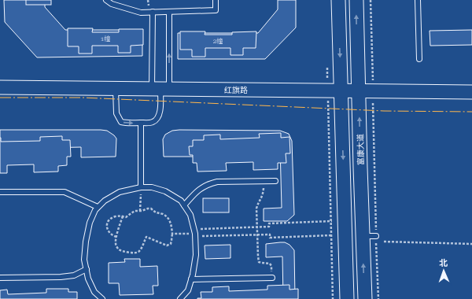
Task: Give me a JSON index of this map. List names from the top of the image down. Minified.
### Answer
{"streets":{"street":["红旗路","富康大道"]},"crossings":[["红旗路","富康大道"]],"house_numbers":["1幢","2幢"],"north":"top"}
